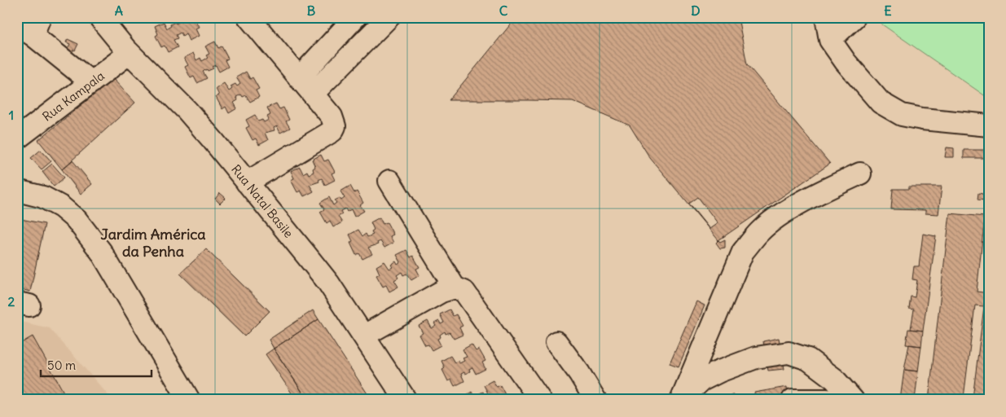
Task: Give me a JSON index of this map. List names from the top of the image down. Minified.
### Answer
{"streets":{"street":["Rua Kampala","Rua Natal Basile"]},"crossings":[["Rua Kampala","Rua Natal Basile"]],"districts":["Jardim América da Penha"],"scale_bar":"50 m","grid":{"columns":["A","B","C","D","E"],"rows":["1","2"]}}
